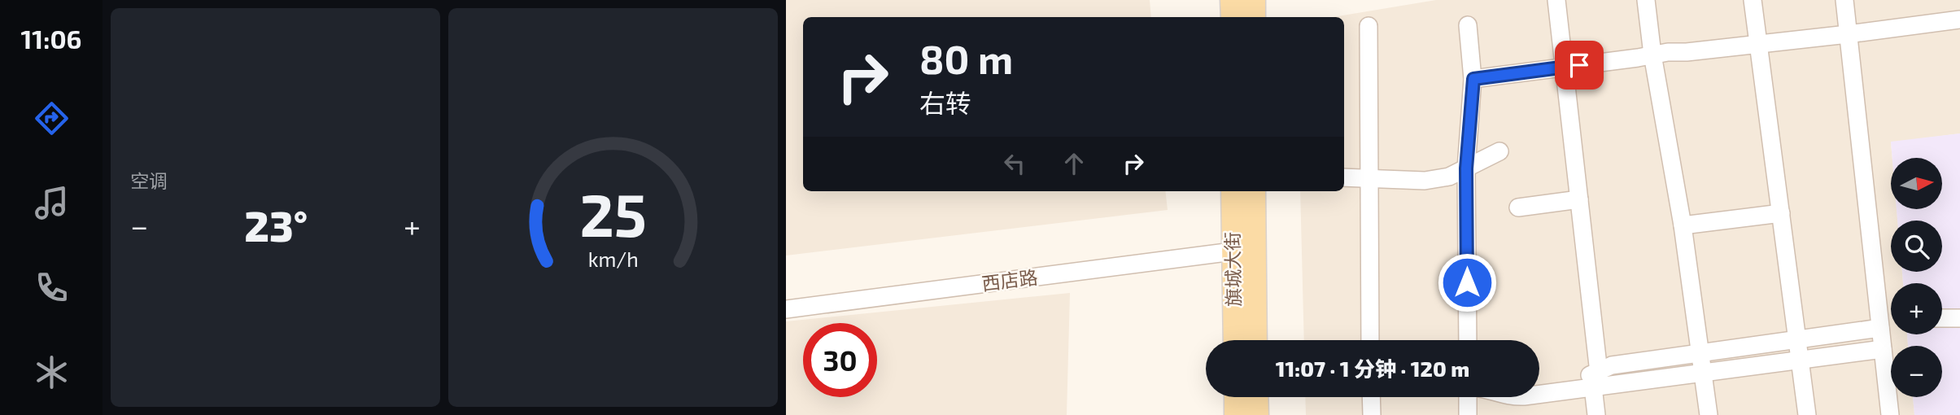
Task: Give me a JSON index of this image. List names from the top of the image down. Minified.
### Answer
{"streets":{"main road":["旗城大街"],"street":["西店路"]},"crossings":[["旗城大街","西店路"]],"north":"right","page":{"tabs":"11:06","tile":"空调","turn":["80 m","右转"],"map_buttons":["+","−"],"heat":["−","23°","+"],"limit":"30","trip":"11:07 · 1 分钟 · 120 m","gauge":["25","km/h"]}}
